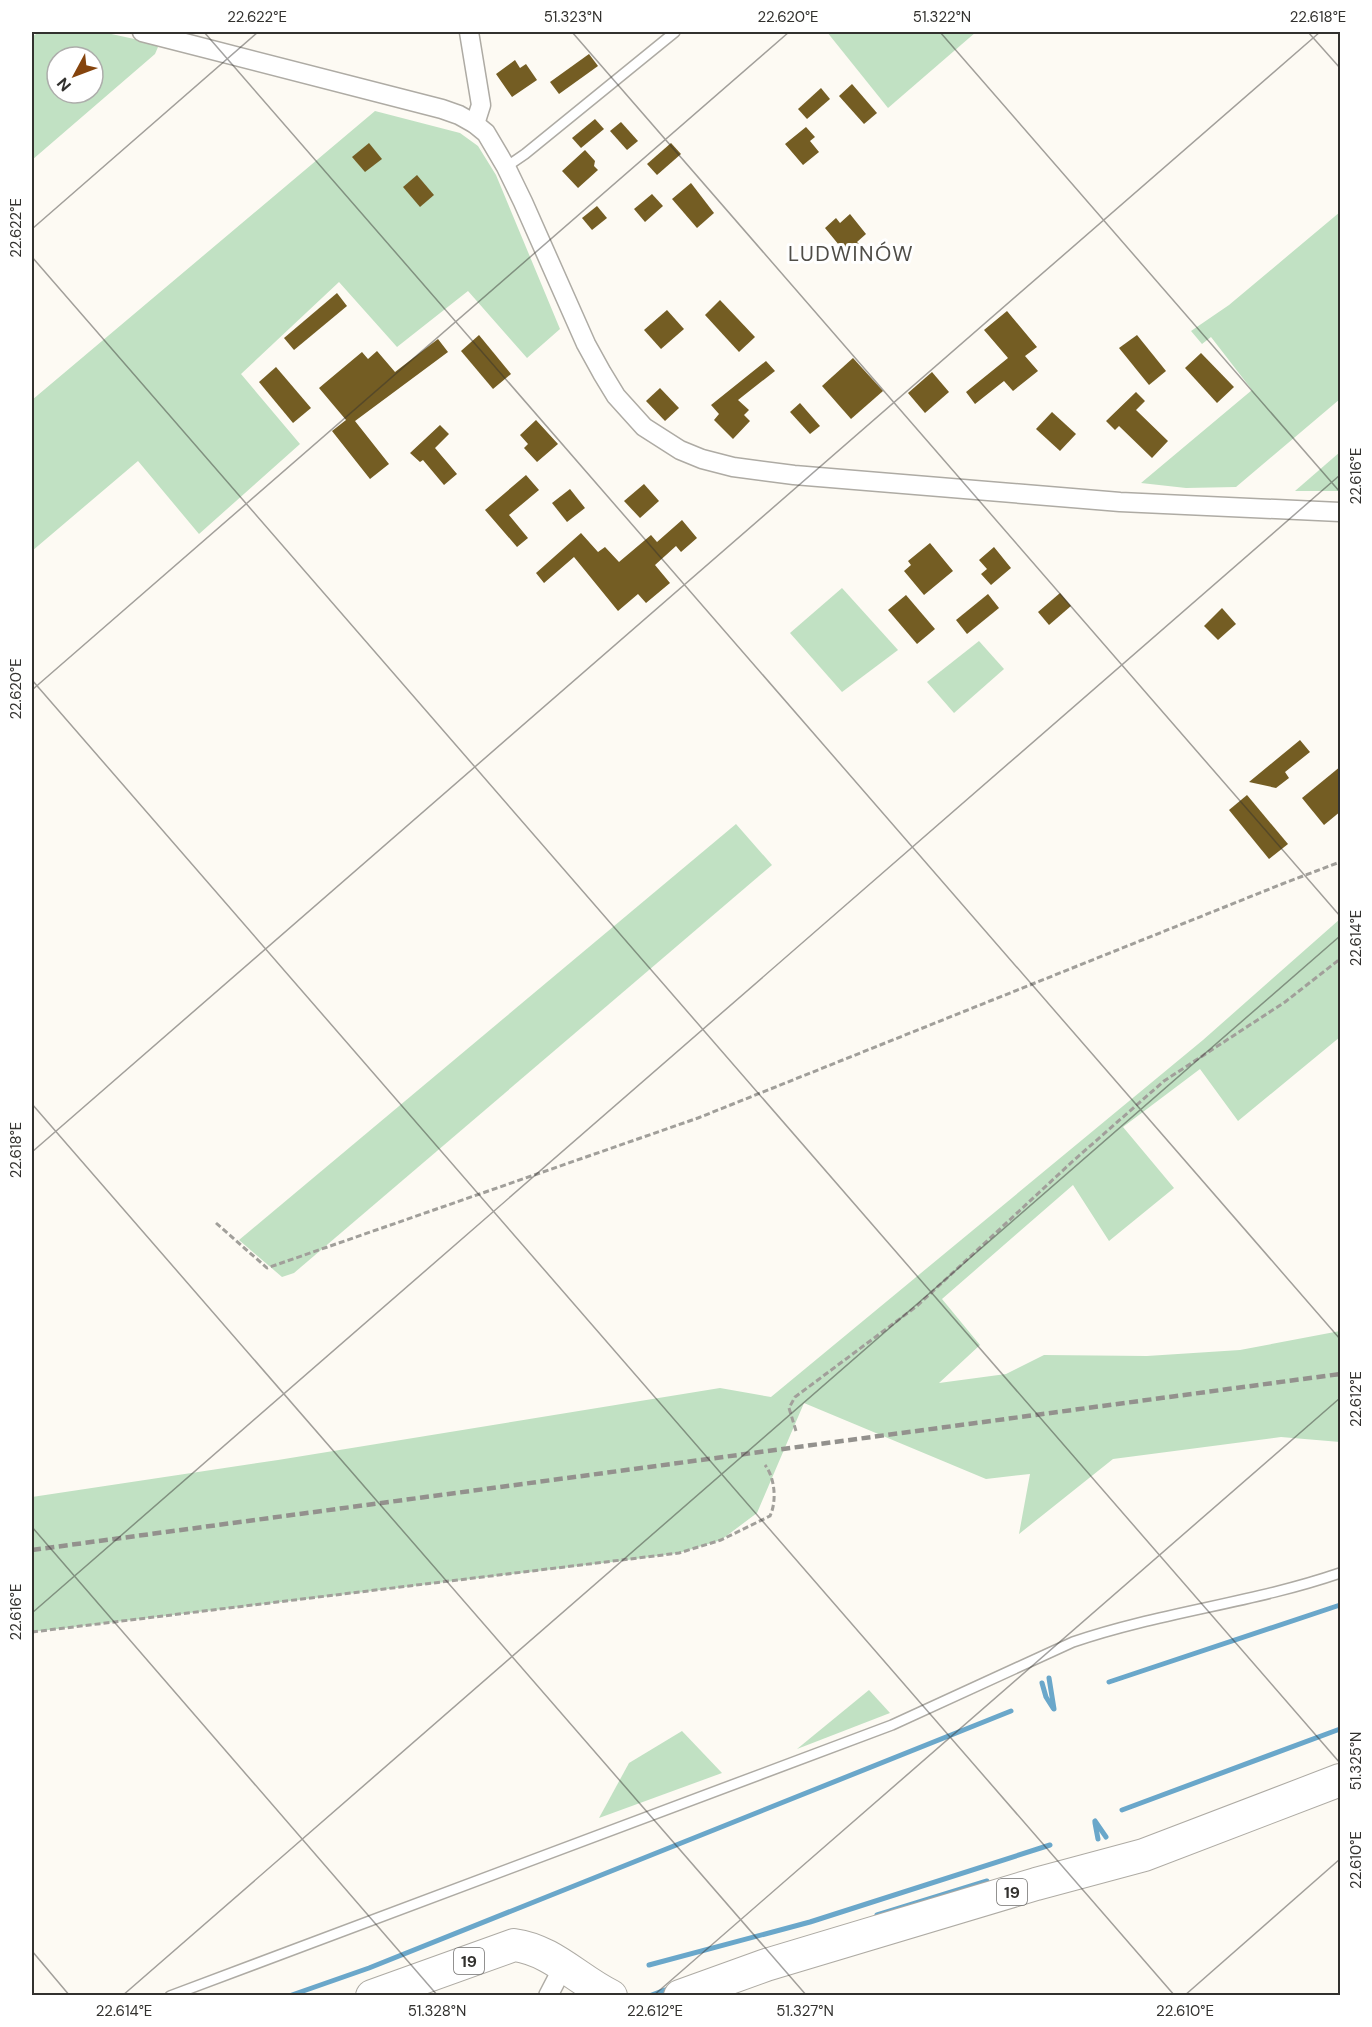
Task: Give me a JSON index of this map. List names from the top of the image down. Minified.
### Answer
{"streets":{"highway":["19"]},"districts":["LUDWINÓW"],"north":"bottom left","coordinates":["22.622°E","51.323°N","22.620°E","51.322°N","22.618°E","22.616°E","22.614°E","22.612°E","51.325°N","22.610°E","51.328°N","51.327°N"]}
